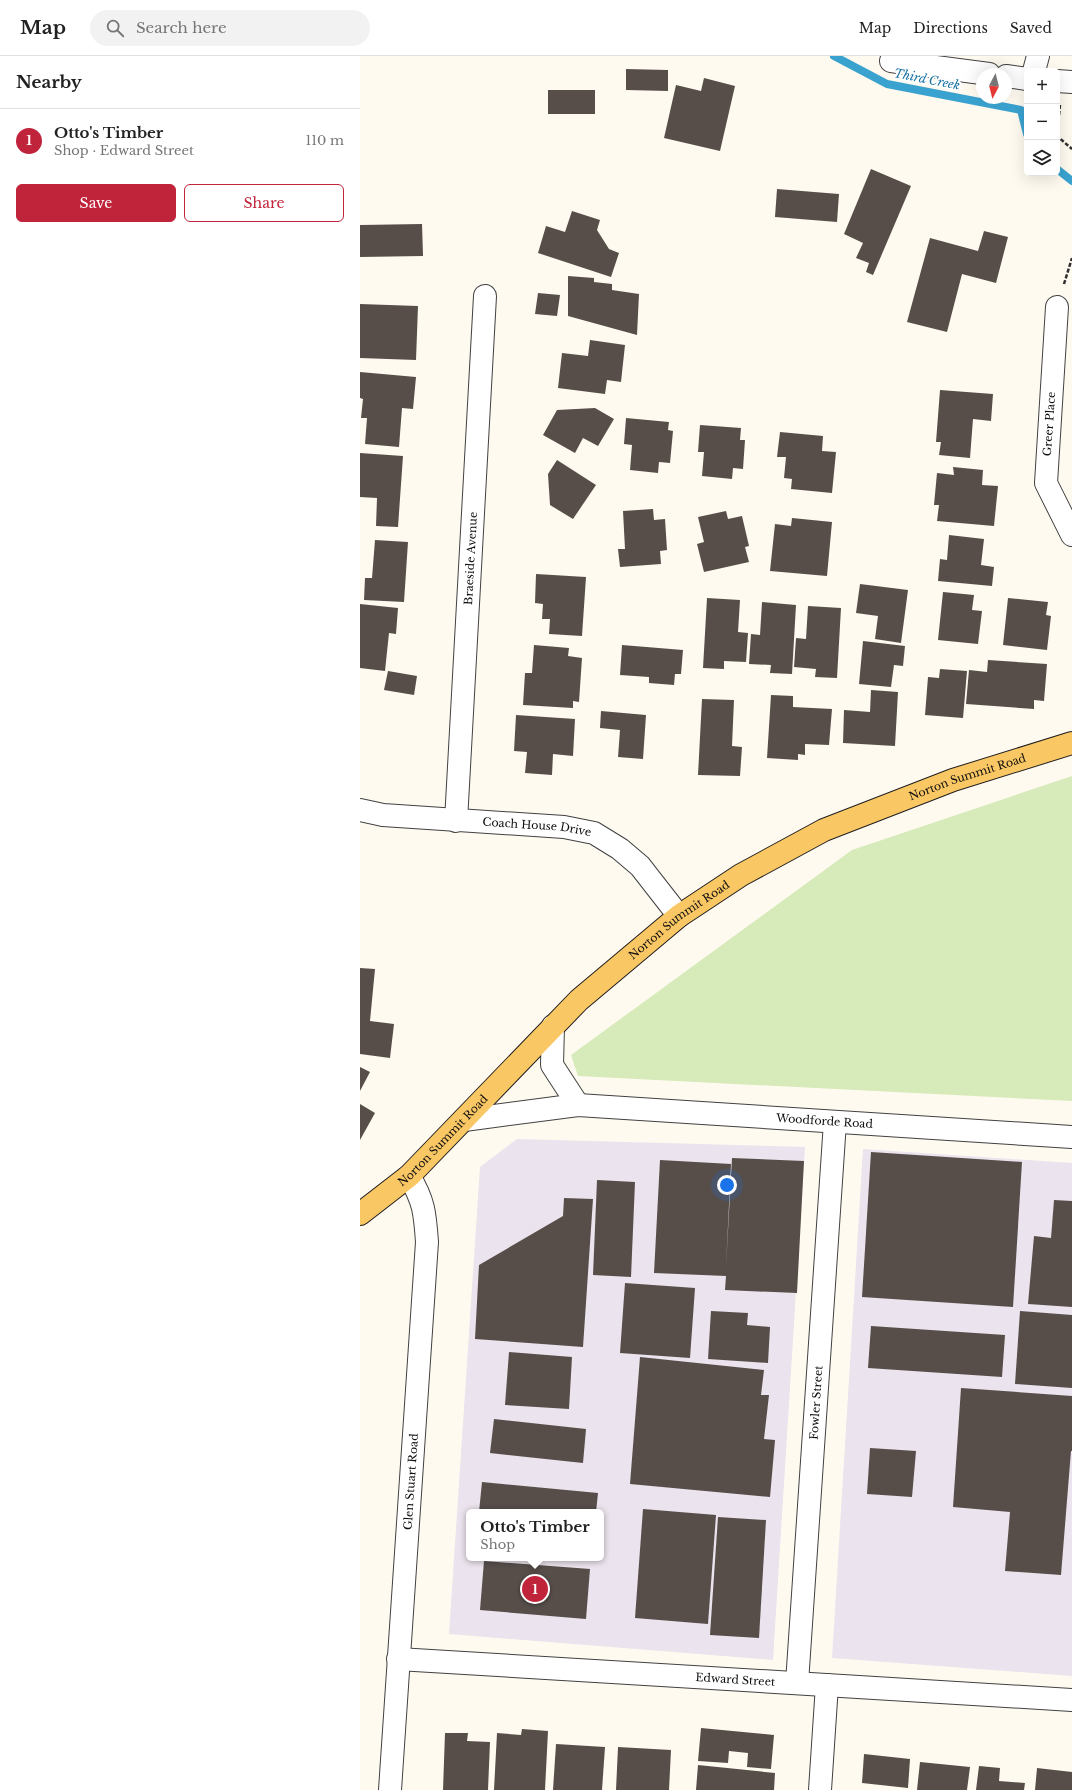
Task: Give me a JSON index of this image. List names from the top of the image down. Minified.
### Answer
{"streets":{"main road":["Norton Summit Road"],"street":["Greer Place","Braeside Avenue","Coach House Drive","Woodforde Road","Fowler Street","Glen Stuart Road","Edward Street"]},"crossings":[["Braeside Avenue","Coach House Drive"],["Norton Summit Road","Coach House Drive"],["Norton Summit Road","Woodforde Road"],["Norton Summit Road","Glen Stuart Road"],["Woodforde Road","Fowler Street"],["Fowler Street","Edward Street"],["Glen Stuart Road","Edward Street"]],"water":["Third Creek"],"north":"bottom","page":{"header":"Map","search":"Search here","nav":["Map","Directions","Saved"],"heading":"Nearby","map_buttons":["+","−"],"list":[{"mark":"1","name":"Otto's Timber","note":"Shop · Edward Street","value":"110 m"}],"buttons":["Save","Share"],"popup":["Otto's Timber","Shop"],"pins":"1"}}
